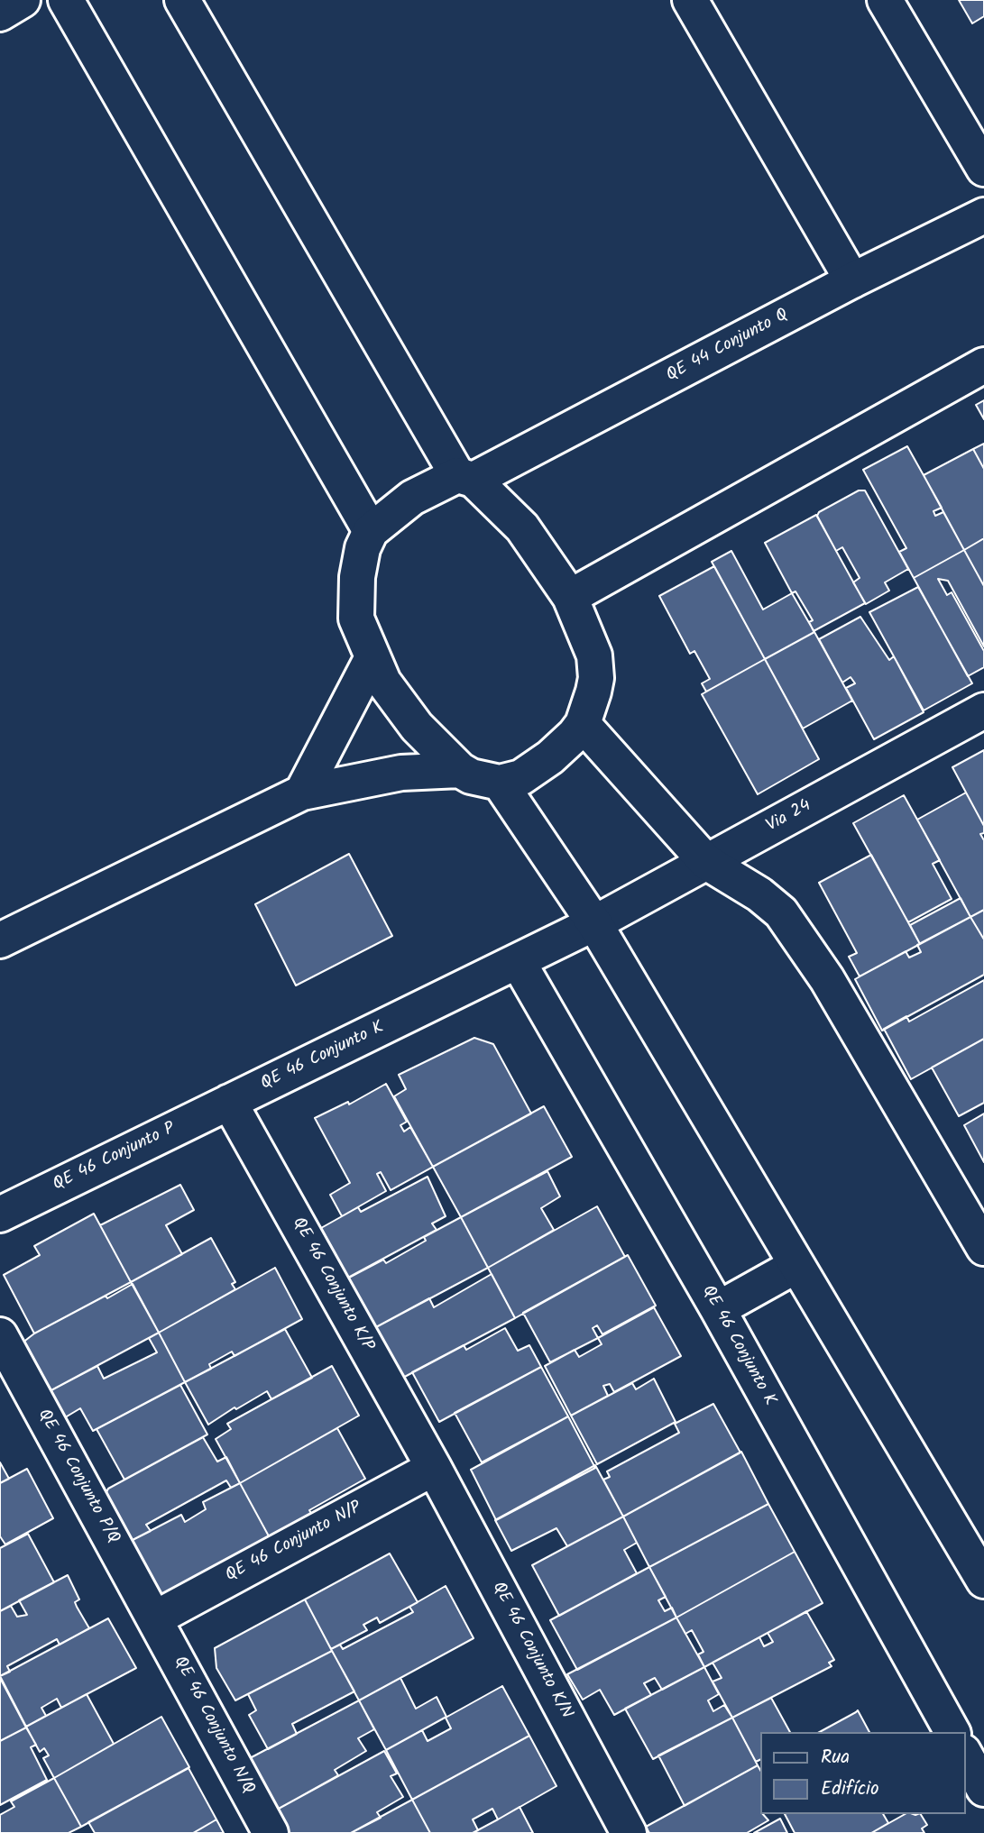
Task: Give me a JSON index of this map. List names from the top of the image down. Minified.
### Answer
{"streets":{"street":["QE 44 Conjunto Q","Via 24","QE 46 Conjunto K","QE 46 Conjunto P","QE 46 Conjunto K/P","QE 46 Conjunto P/Q","QE 46 Conjunto N/P","QE 46 Conjunto K/N","QE 46 Conjunto N/Q"]},"crossings":[["Via 24","QE 46 Conjunto K"],["QE 46 Conjunto K","QE 46 Conjunto P"],["QE 46 Conjunto K","QE 46 Conjunto K/P"],["QE 46 Conjunto P","QE 46 Conjunto K/P"],["QE 46 Conjunto K/P","QE 46 Conjunto N/P"],["QE 46 Conjunto K/P","QE 46 Conjunto K/N"],["QE 46 Conjunto P/Q","QE 46 Conjunto N/P"],["QE 46 Conjunto P/Q","QE 46 Conjunto N/Q"],["QE 46 Conjunto N/P","QE 46 Conjunto K/N"],["QE 46 Conjunto N/P","QE 46 Conjunto N/Q"]],"legend":["Rua","Edifício"]}
